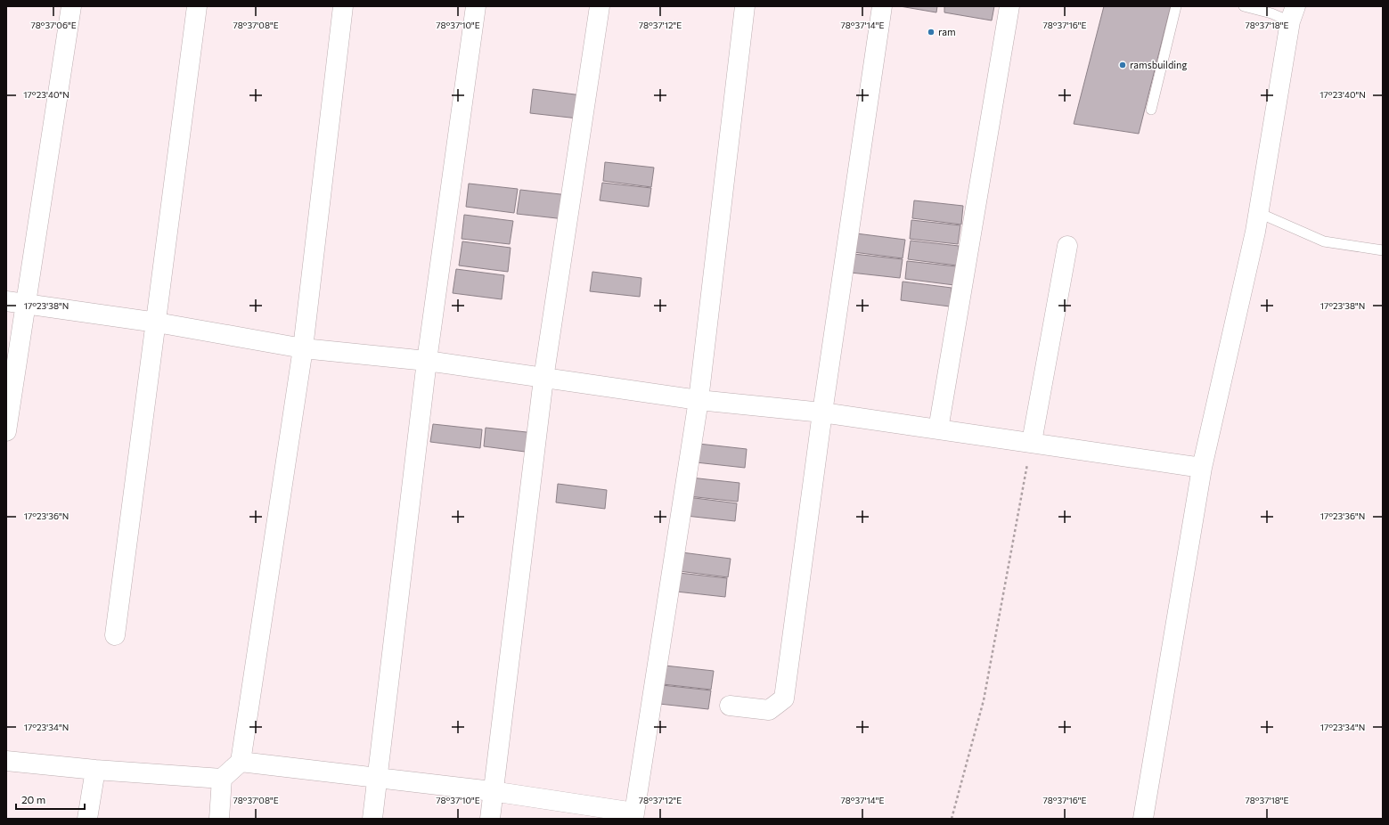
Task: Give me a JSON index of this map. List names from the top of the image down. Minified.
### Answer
{"places":["ram","ramsbuilding"],"scale_bar":"20 m","coordinates":["78°37'06\"E","78°37'08\"E","78°37'10\"E","78°37'12\"E","78°37'14\"E","78°37'16\"E","78°37'18\"E","17°23'40\"N","17°23'38\"N","17°23'36\"N","17°23'34\"N"]}
